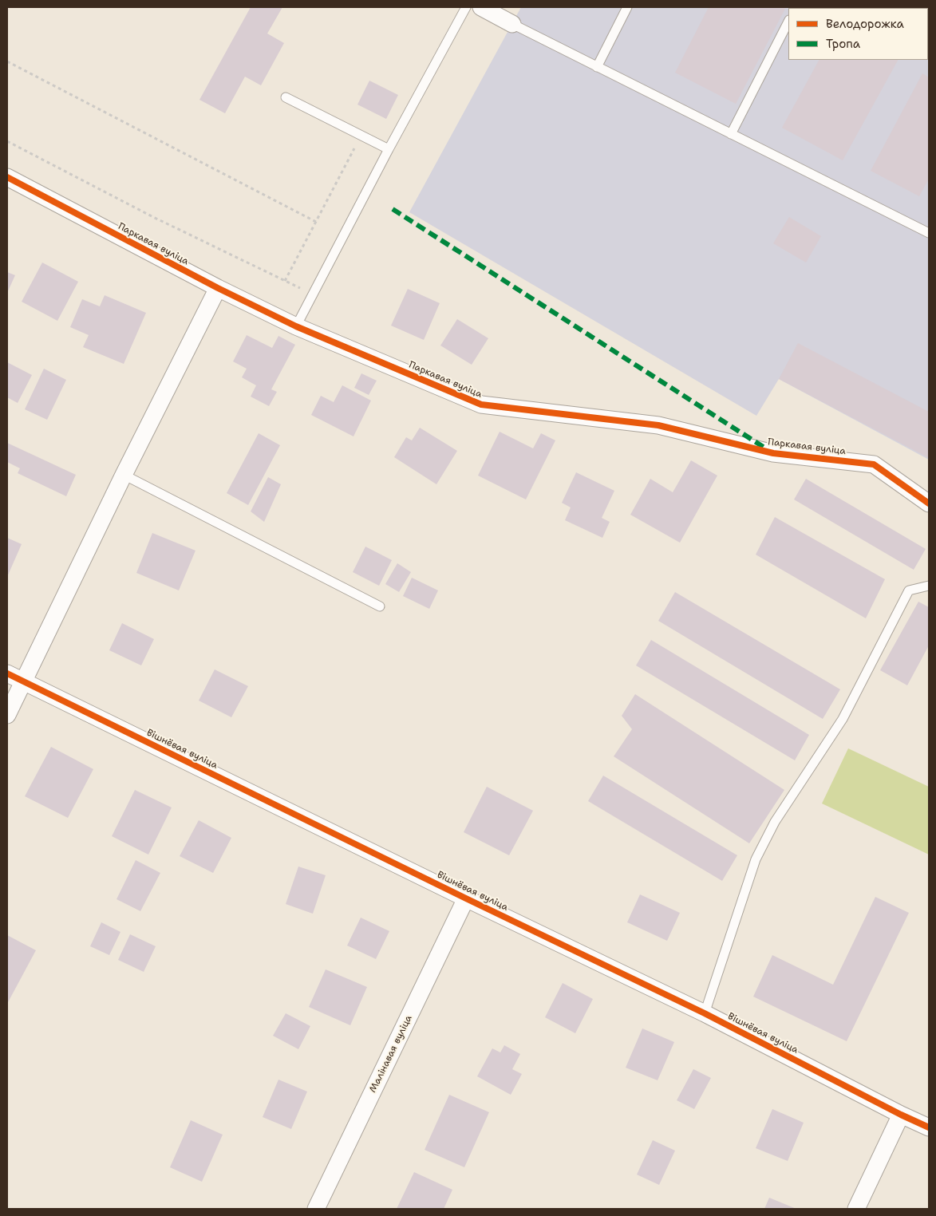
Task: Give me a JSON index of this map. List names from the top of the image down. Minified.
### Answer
{"streets":{"street":["Паркавая вуліца","Вішнёвая вуліца","Малінавая вуліца"]},"crossings":[["Вішнёвая вуліца","Малінавая вуліца"]],"legend":["Велодорожка","Тропа"]}
